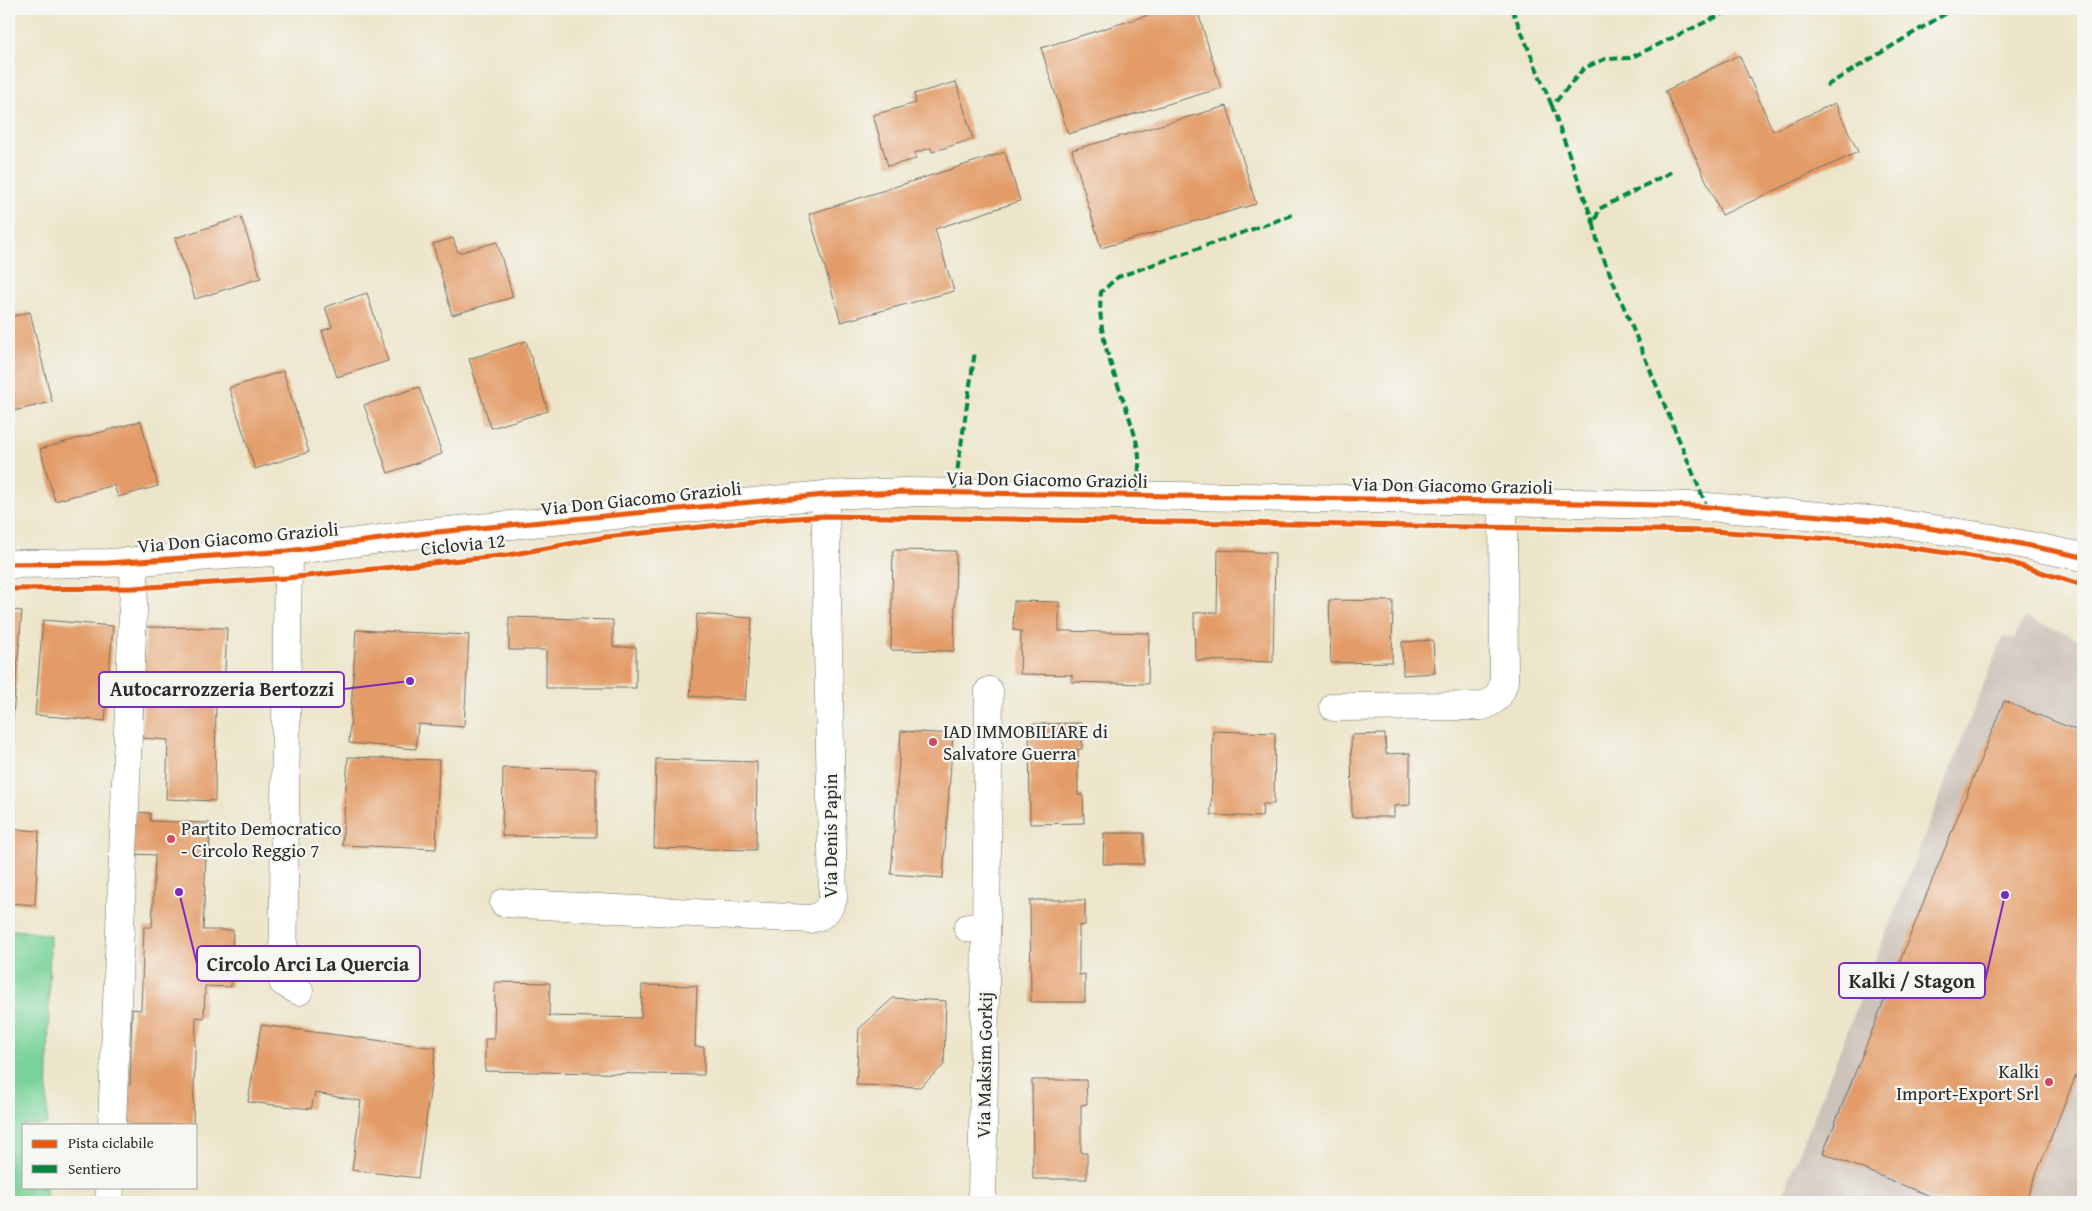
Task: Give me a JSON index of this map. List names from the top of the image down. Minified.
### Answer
{"streets":{"street":["Via Don Giacomo Grazioli","Via Denis Papin","Via Maksim Gorkij"],"cycle path":["Ciclovia 12"]},"crossings":[["Via Don Giacomo Grazioli","Via Denis Papin"]],"places":["Autocarrozzeria Bertozzi","IAD IMMOBILIARE di Salvatore Guerra","Partito Democratico - Circolo Reggio 7","Circolo Arci La Quercia","Kalki / Stagon","Kalki Import-Export Srl"],"legend":["Pista ciclabile","Sentiero"]}
